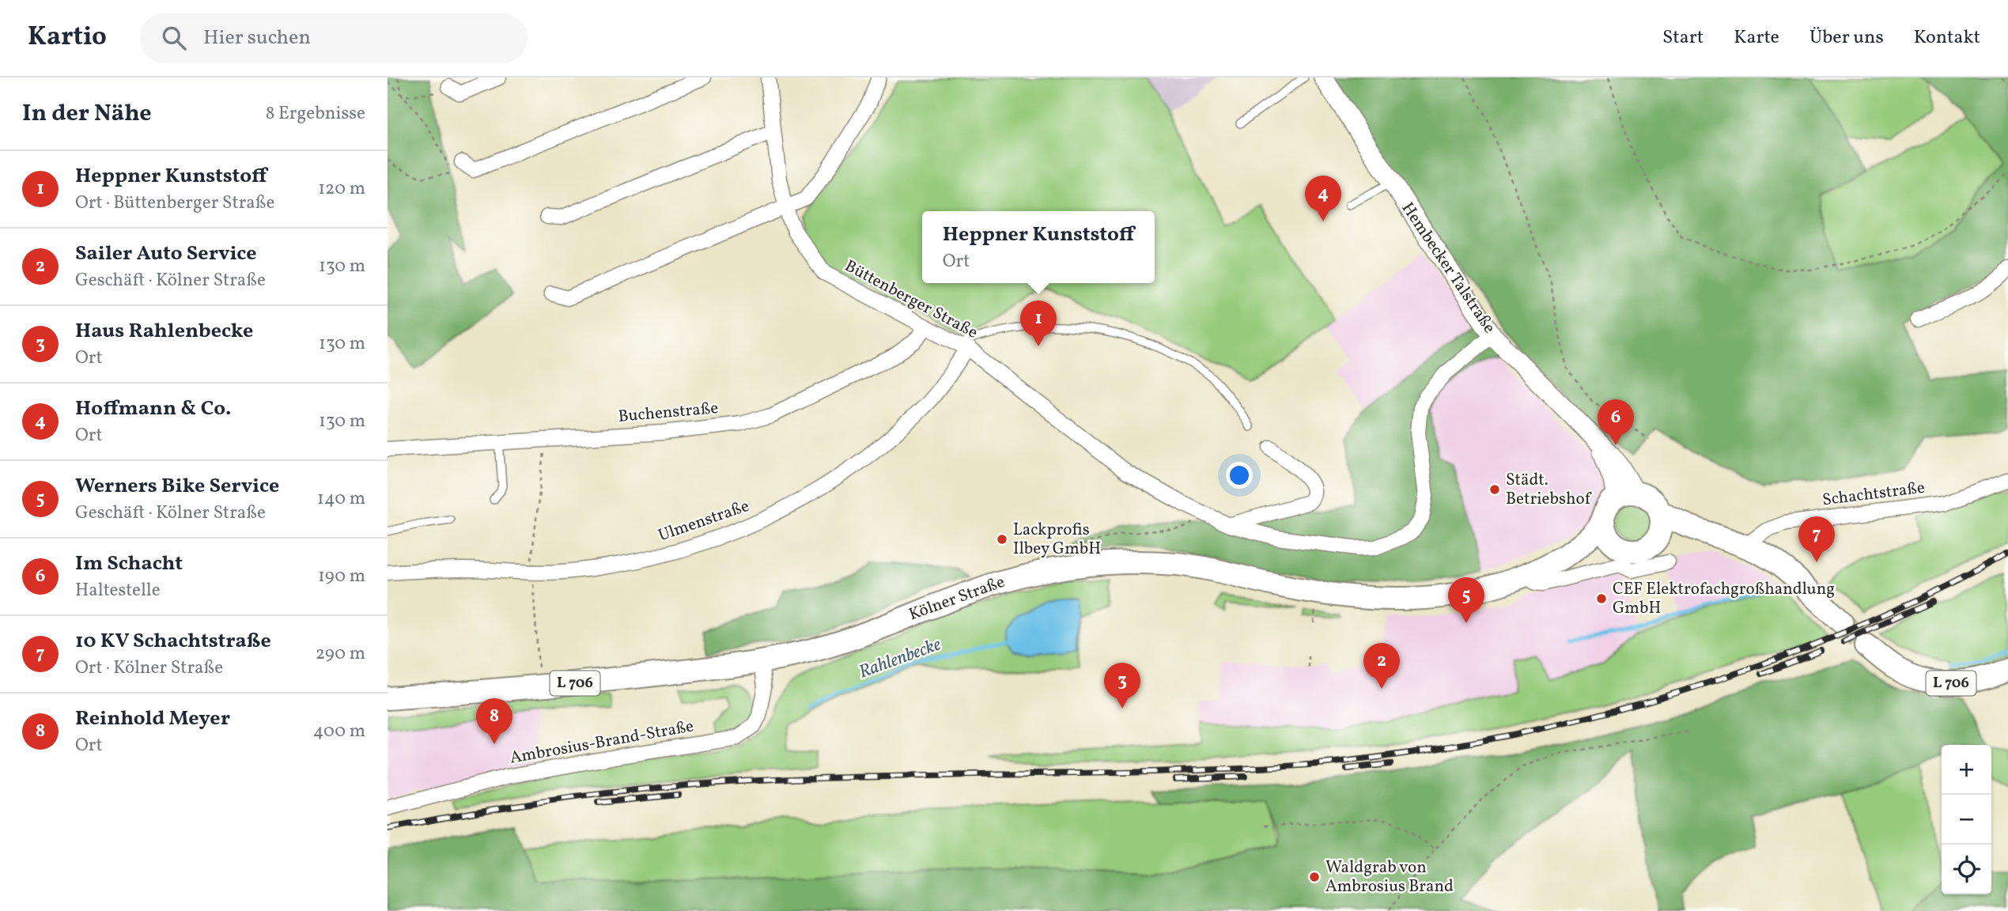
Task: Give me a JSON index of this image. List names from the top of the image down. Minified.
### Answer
{"streets":{"main road":["Kölner Straße","L 706"],"street":["Hembecker Talstraße","Büttenberger Straße","Buchenstraße","Schachtstraße","Ulmenstraße","Ambrosius-Brand-Straße"]},"crossings":[["Hembecker Talstraße","Büttenberger Straße"],["Hembecker Talstraße","Kölner Straße"],["Büttenberger Straße","Buchenstraße"],["Büttenberger Straße","Ulmenstraße"],["Schachtstraße","Kölner Straße"],["Kölner Straße","Ambrosius-Brand-Straße"]],"water":["Rahlenbecke"],"places":["Städt. Betriebshof","Lackprofis Ilbey GmbH","CEF Elektrofachgroßhandlung GmbH","Waldgrab von Ambrosius Brand"],"page":{"header":"Kartio","search":"Hier suchen","nav":["Start","Karte","Über uns","Kontakt"],"heading":["In der Nähe","8 Ergebnisse"],"list":[{"mark":"1","name":"Heppner Kunststoff","note":"Ort · Büttenberger Straße","value":"120 m"},{"mark":"2","name":"Sailer Auto Service","note":"Geschäft · Kölner Straße","value":"130 m"},{"mark":"3","name":"Haus Rahlenbecke","note":"Ort","value":"130 m"},{"mark":"4","name":"Hoffmann & Co.","note":"Ort","value":"130 m"},{"mark":"5","name":"Werners Bike Service","note":"Geschäft · Kölner Straße","value":"140 m"},{"mark":"6","name":"Im Schacht","note":"Haltestelle","value":"190 m"},{"mark":"7","name":"10 KV Schachtstraße","note":"Ort · Kölner Straße","value":"290 m"},{"mark":"8","name":"Reinhold Meyer","note":"Ort","value":"400 m"}],"pins":["4","1","6","7","5","2","3","8"],"popup":["Heppner Kunststoff","Ort"],"map_buttons":["+","−"]}}
